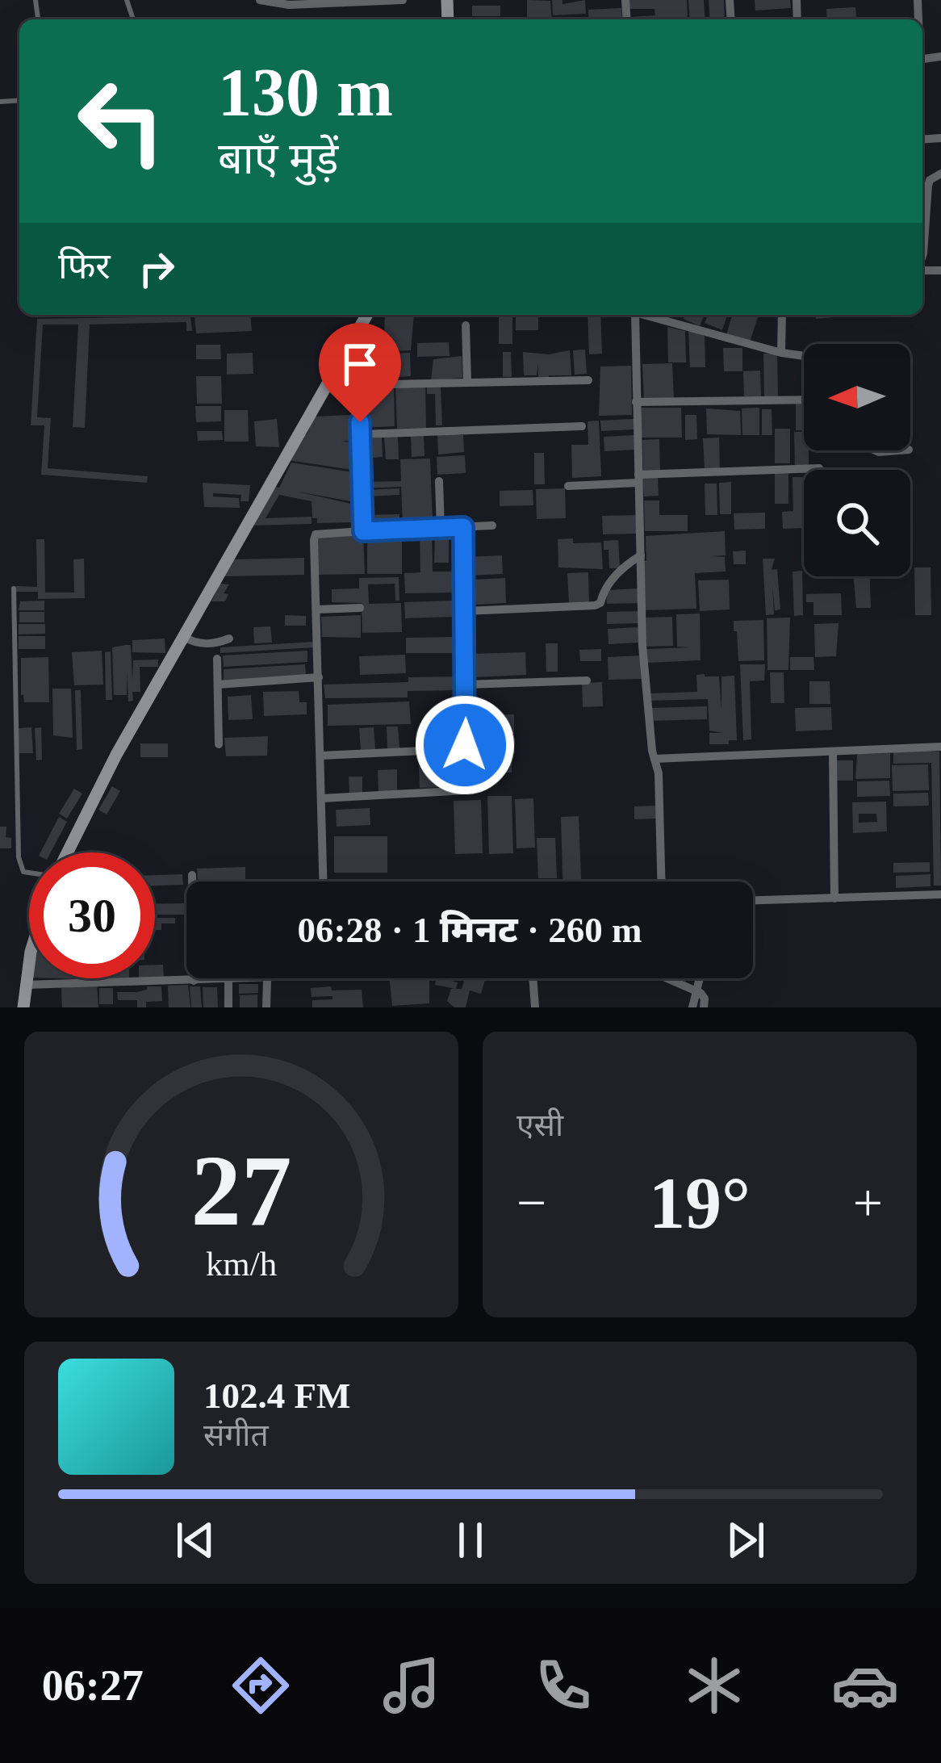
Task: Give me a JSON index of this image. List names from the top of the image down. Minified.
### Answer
{"north":"left","page":{"turn":["130 m","बाएँ मुड़ें"],"then":"फिर","limit":"30","trip":"06:28 · 1 मिनट · 260 m","tile":"एसी","heat":["−","19°","+"],"song":["102.4 FM","संगीत"],"tabs":"06:27","gauge":["27","km/h"]}}
